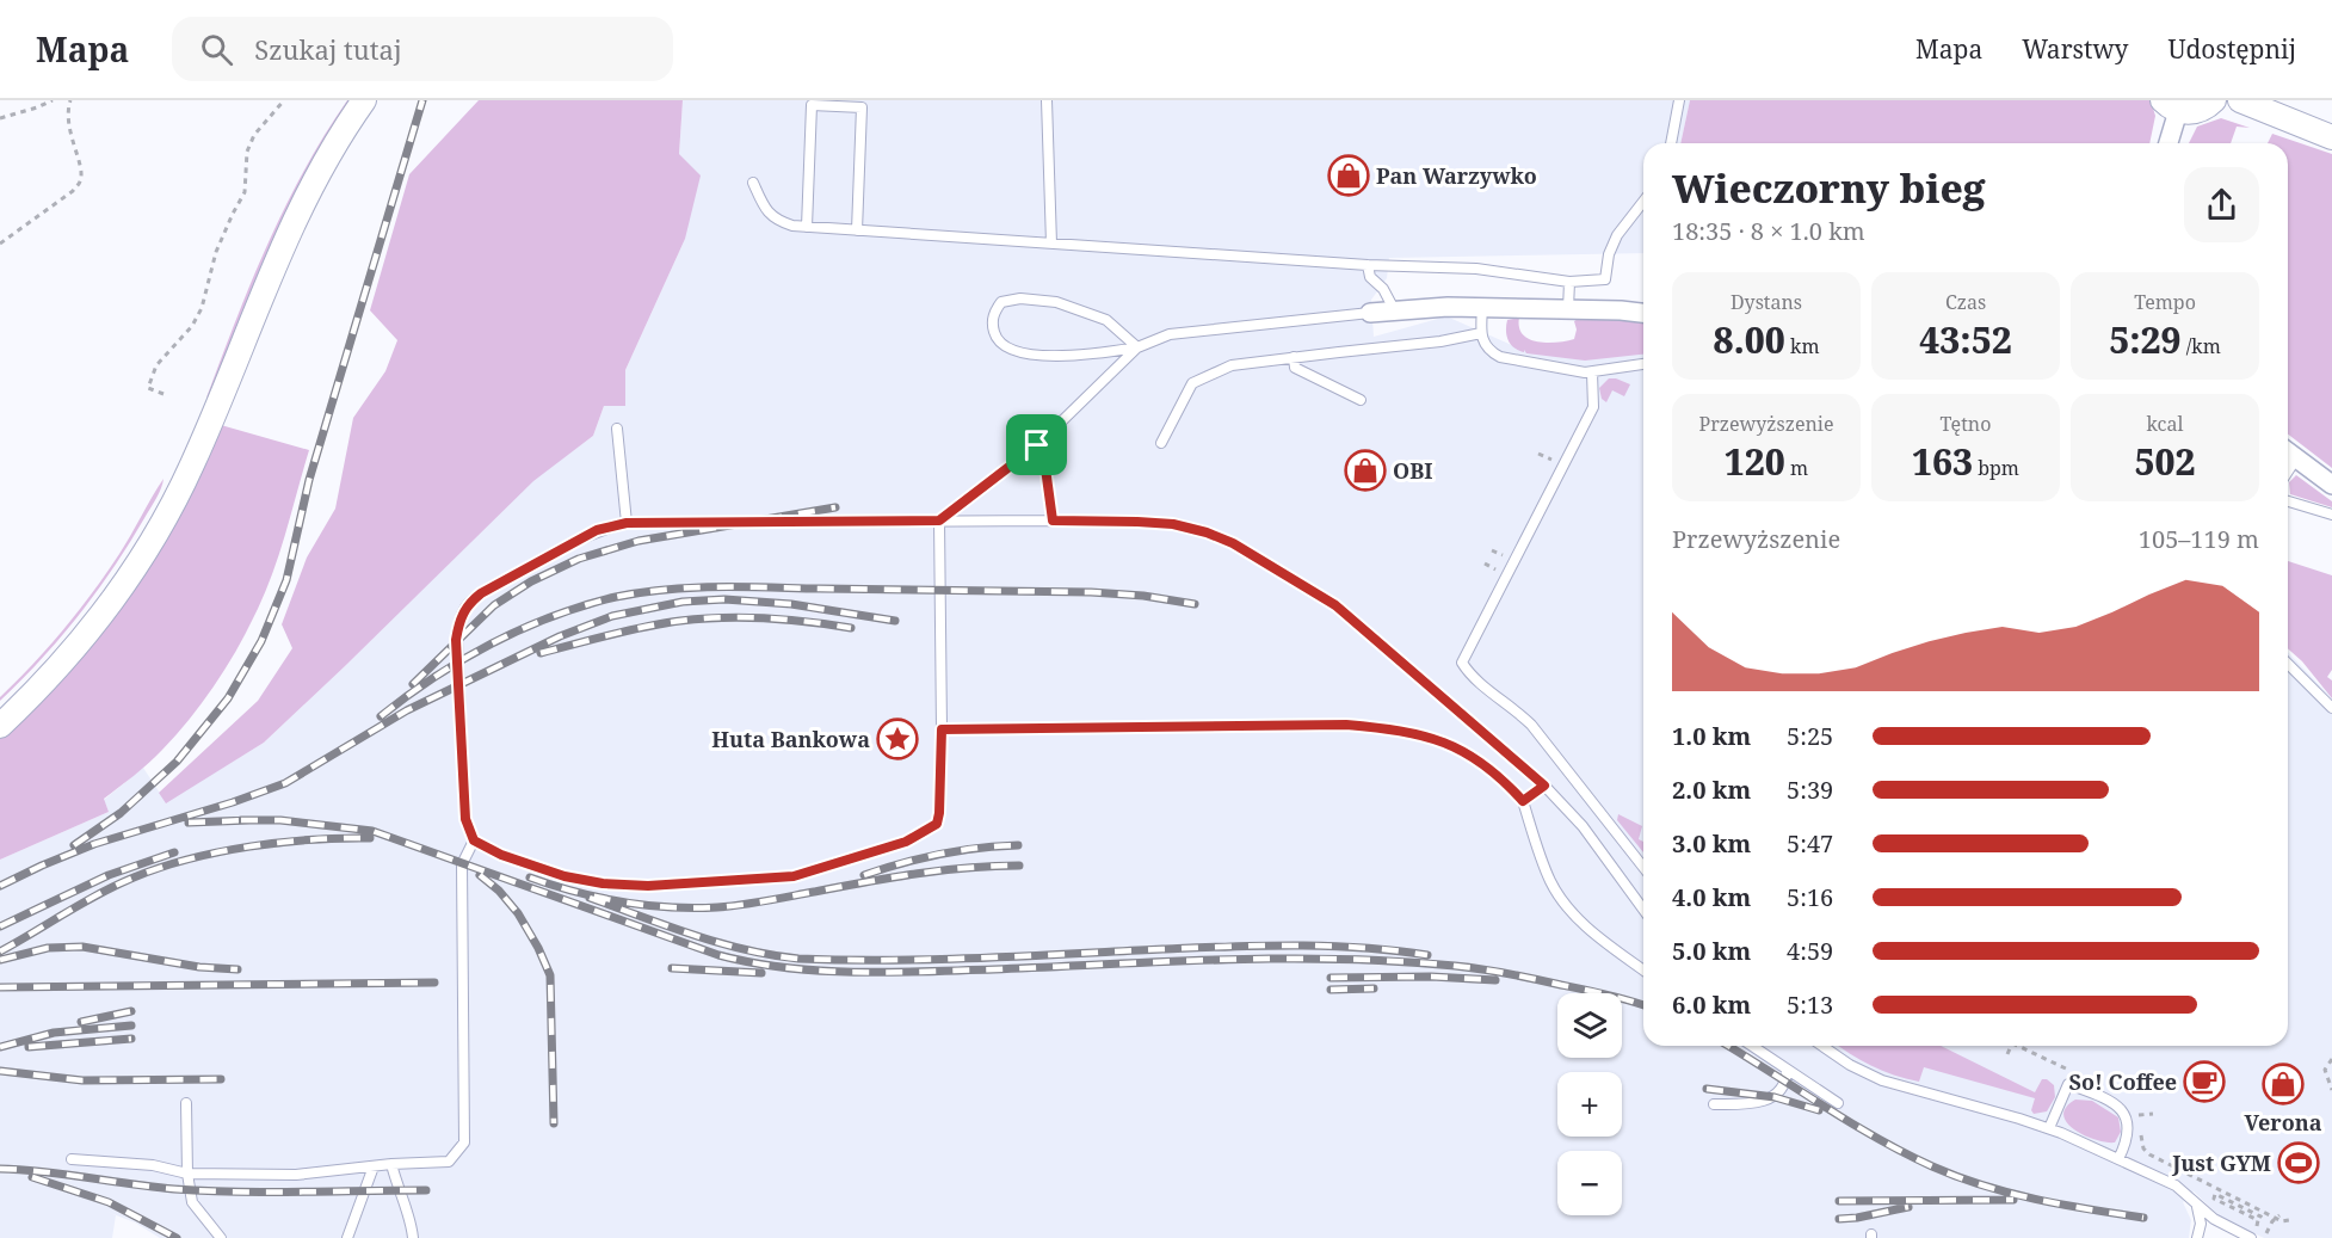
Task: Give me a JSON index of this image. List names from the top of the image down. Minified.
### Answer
{"places":{"shop":["Pan Warzywko","OBI","Verona"],"place":["Huta Bankowa"],"cafe":["So! Coffee"],"sports":["Just GYM"]},"page":{"header":"Mapa","search":"Szukaj tutaj","nav":["Mapa","Warstwy","Udostępnij"],"heading":["Wieczorny bieg","18:35 · 8 × 1.0 km"],"stats":[["Dystans","8.00 km"],["Czas","43:52"],["Tempo","5:29 /km"],["Przewyższenie","120 m"],["Tętno","163 bpm"],["kcal","502"]],"chart":["Przewyższenie","105–119 m"],"list":[{"name":"1.0 km","note":"5:25"},{"name":"2.0 km","note":"5:39"},{"name":"3.0 km","note":"5:47"},{"name":"4.0 km","note":"5:16"},{"name":"5.0 km","note":"4:59"},{"name":"6.0 km","note":"5:13"}],"map_buttons":["+","−"]}}
